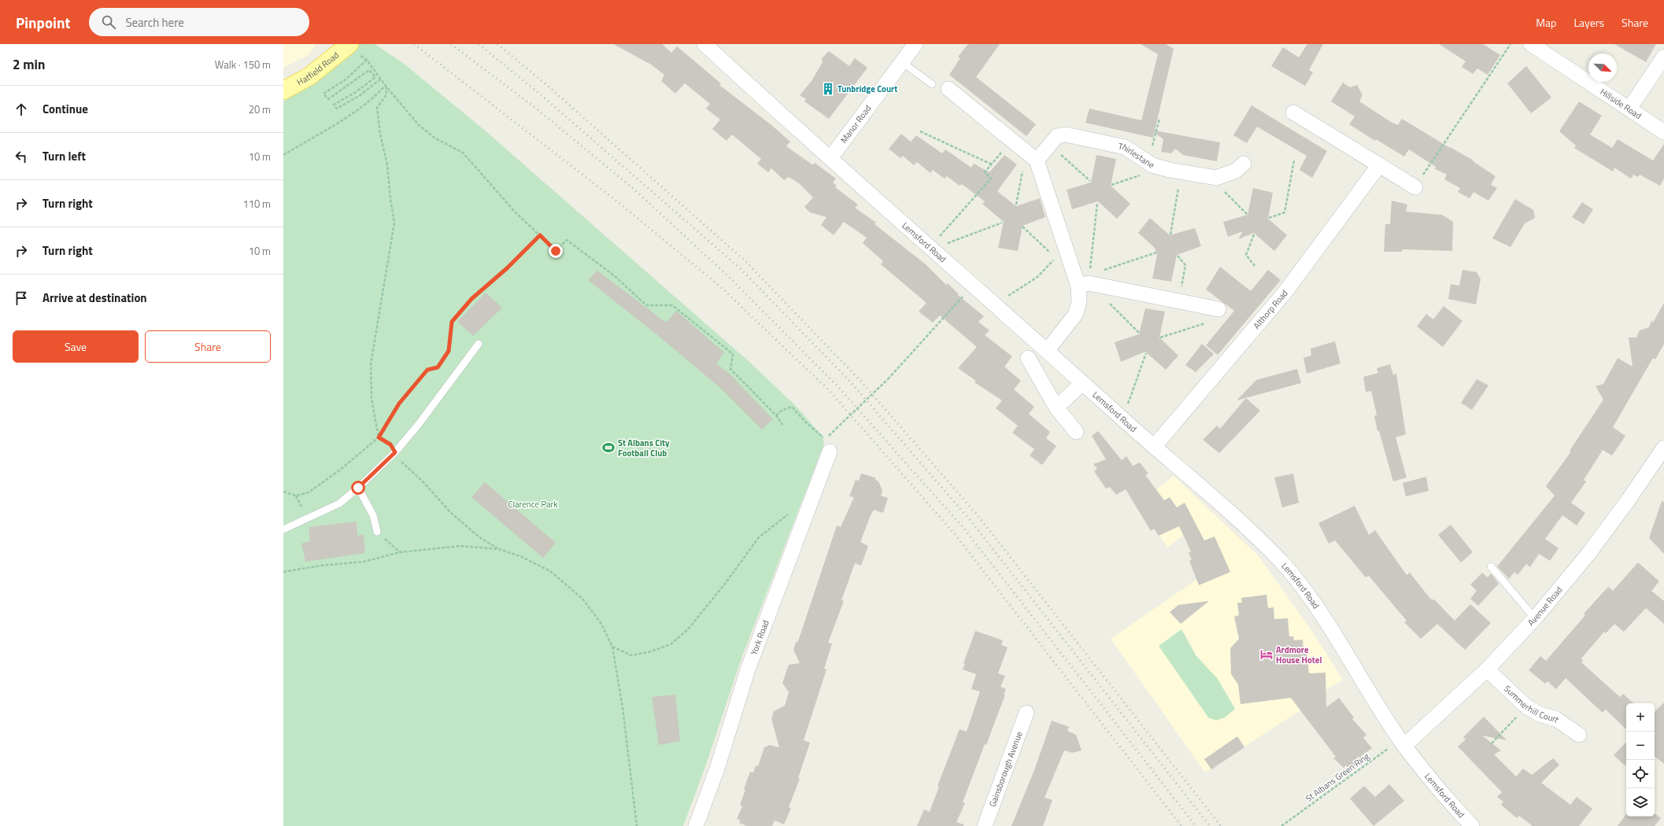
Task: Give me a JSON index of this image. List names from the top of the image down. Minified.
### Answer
{"streets":{"main road":["Hatfield Road"],"street":["Hillside Road","Manor Road","Thirlestane","Lemsford Road","Althorp Road","Avenue Road","York Road","Summerhill Court","Gainsborough Avenue"],"path":["St Albans Green Ring"]},"crossings":[["Manor Road","Lemsford Road"],["Lemsford Road","Althorp Road"],["Lemsford Road","Avenue Road"],["Lemsford Road","St Albans Green Ring"],["Avenue Road","Summerhill Court"],["Avenue Road","St Albans Green Ring"]],"parks":["Clarence Park"],"places":{"building":["Tunbridge Court"],"sports":["St Albans City Football Club"],"hotel":["Ardmore House Hotel"]},"north":"bottom right","page":{"header":"Pinpoint","search":"Search here","nav":["Map","Layers","Share"],"heading":["2 min","Walk · 150 m"],"list":[["Continue","20 m"],["Turn left","10 m"],["Turn right","110 m"],["Turn right","10 m"],"Arrive at destination"],"buttons":["Save","Share"],"map_buttons":["+","−"]}}
